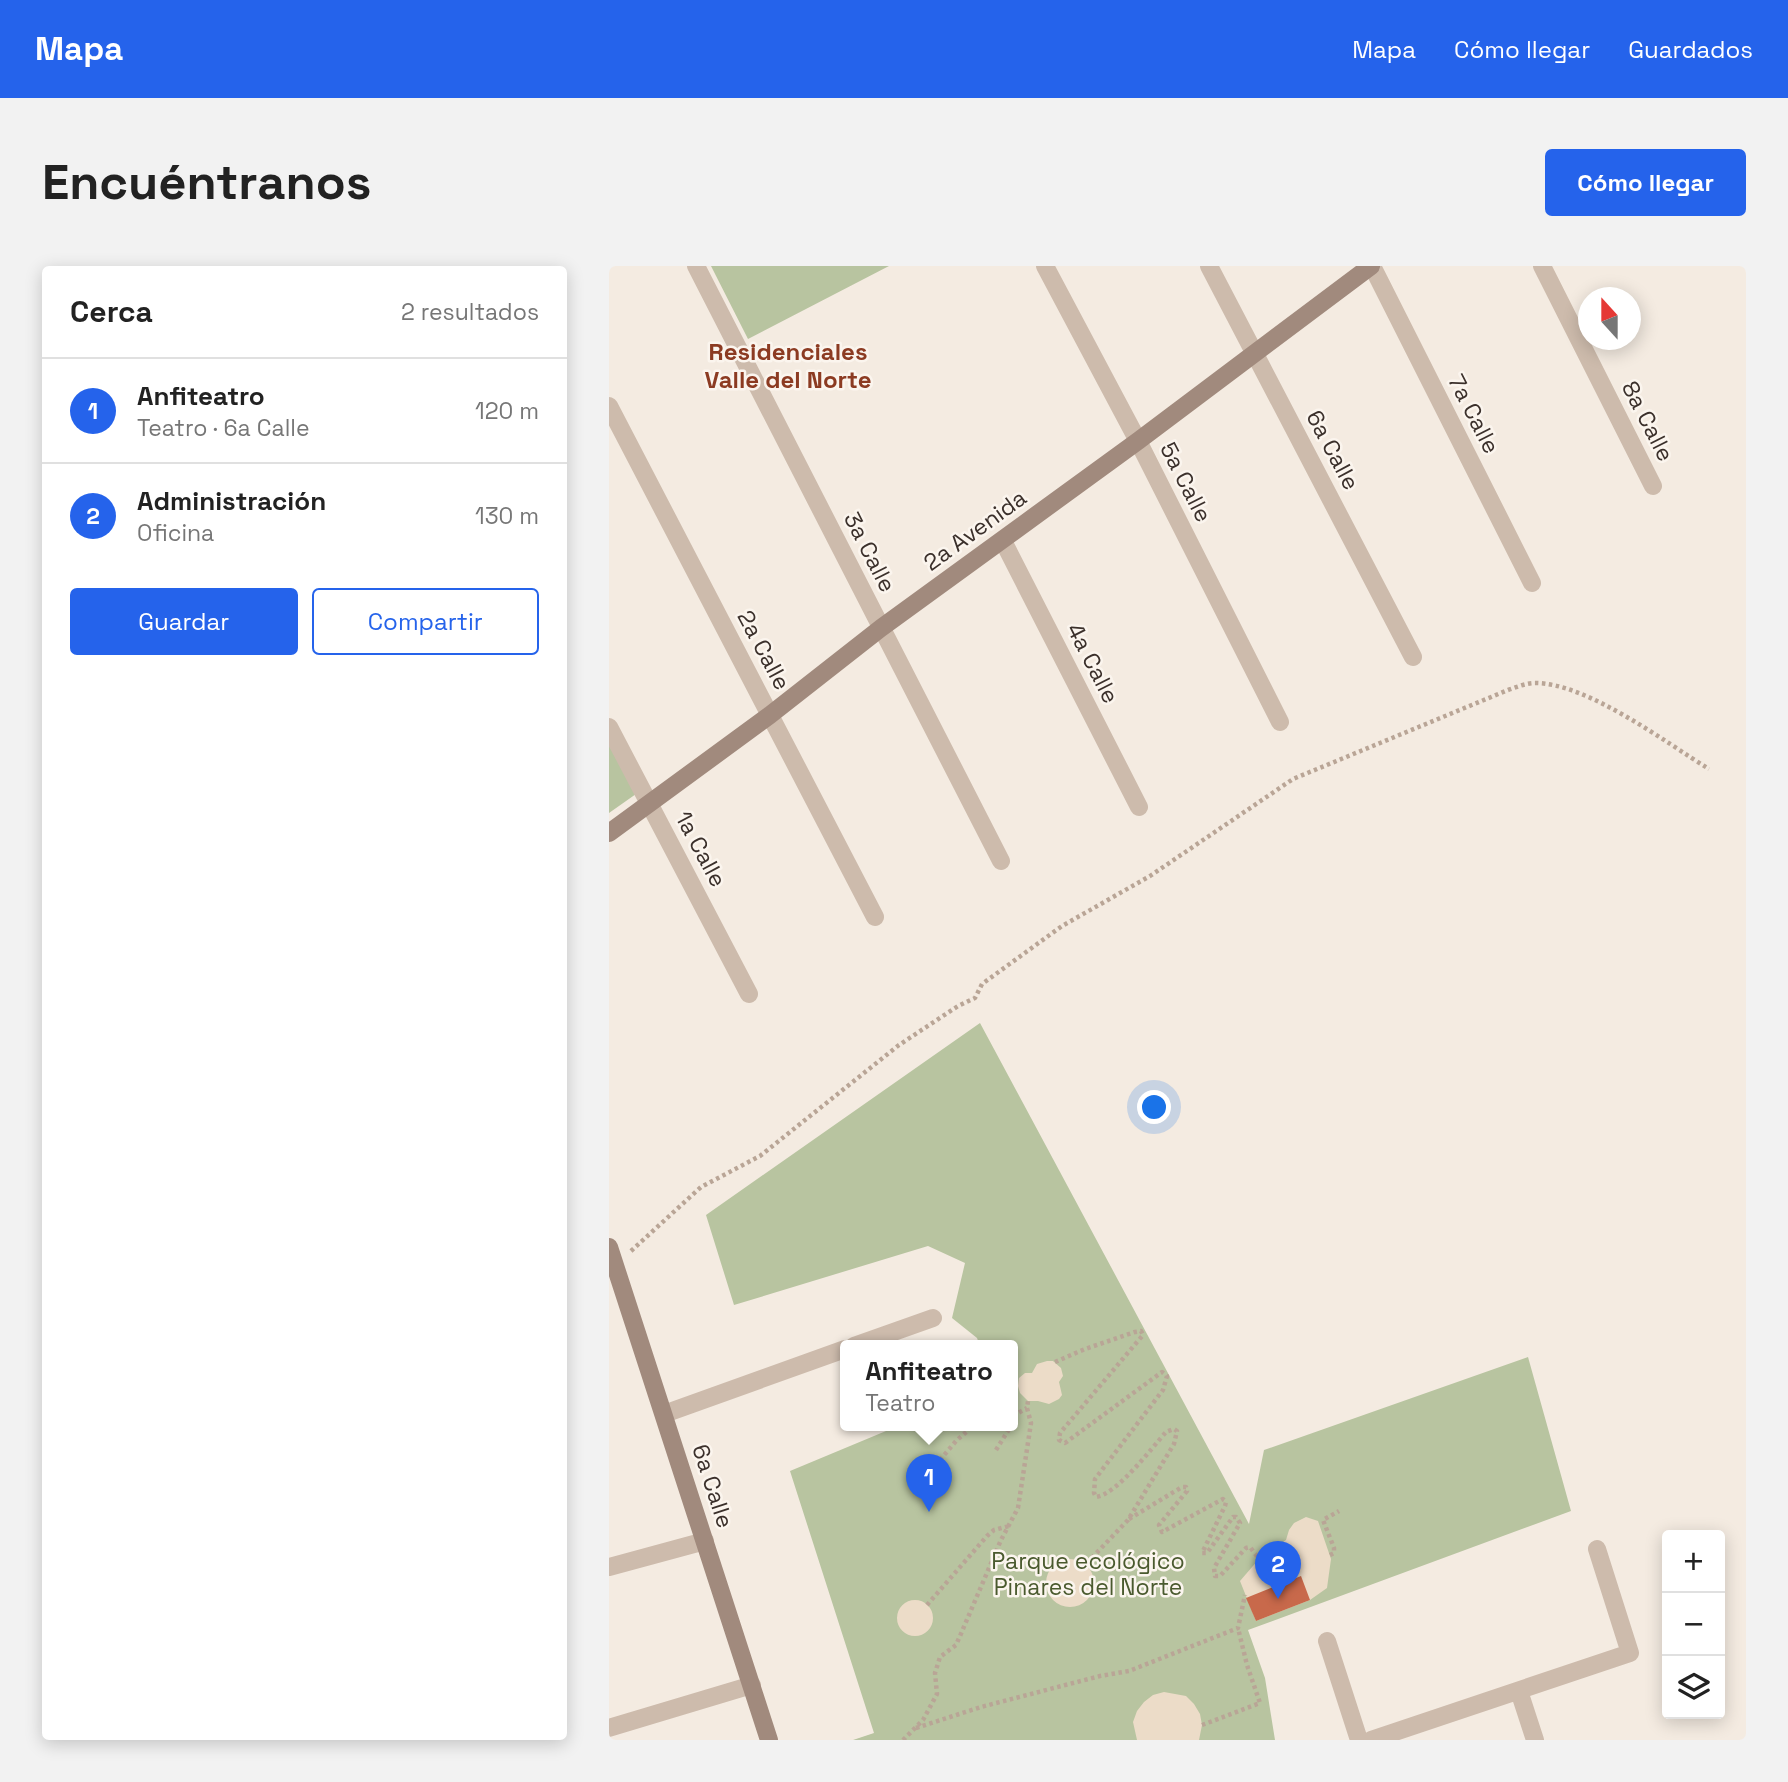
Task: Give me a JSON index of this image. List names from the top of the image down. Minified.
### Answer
{"streets":{"street":["7a Calle","8a Calle","6a Calle","5a Calle","2a Avenida","3a Calle","2a Calle","4a Calle","1a Calle"]},"crossings":[["7a Calle","2a Avenida"],["6a Calle","2a Avenida"],["5a Calle","2a Avenida"],["2a Avenida","3a Calle"],["2a Avenida","2a Calle"],["2a Avenida","4a Calle"],["2a Avenida","1a Calle"]],"districts":["Residenciales Valle del Norte"],"parks":["Parque ecológico Pinares del Norte"],"north":"top","page":{"header":"Mapa","nav":["Mapa","Cómo llegar","Guardados"],"buttons":["Cómo llegar",["Guardar","Compartir"]],"title":"Encuéntranos","heading":["Cerca","2 resultados"],"list":[{"mark":"1","name":"Anfiteatro","note":"Teatro · 6a Calle","value":"120 m"},{"mark":"2","name":"Administración","note":"Oficina","value":"130 m"}],"popup":["Anfiteatro","Teatro"],"pins":["1","2"],"map_buttons":["+","−"]}}
